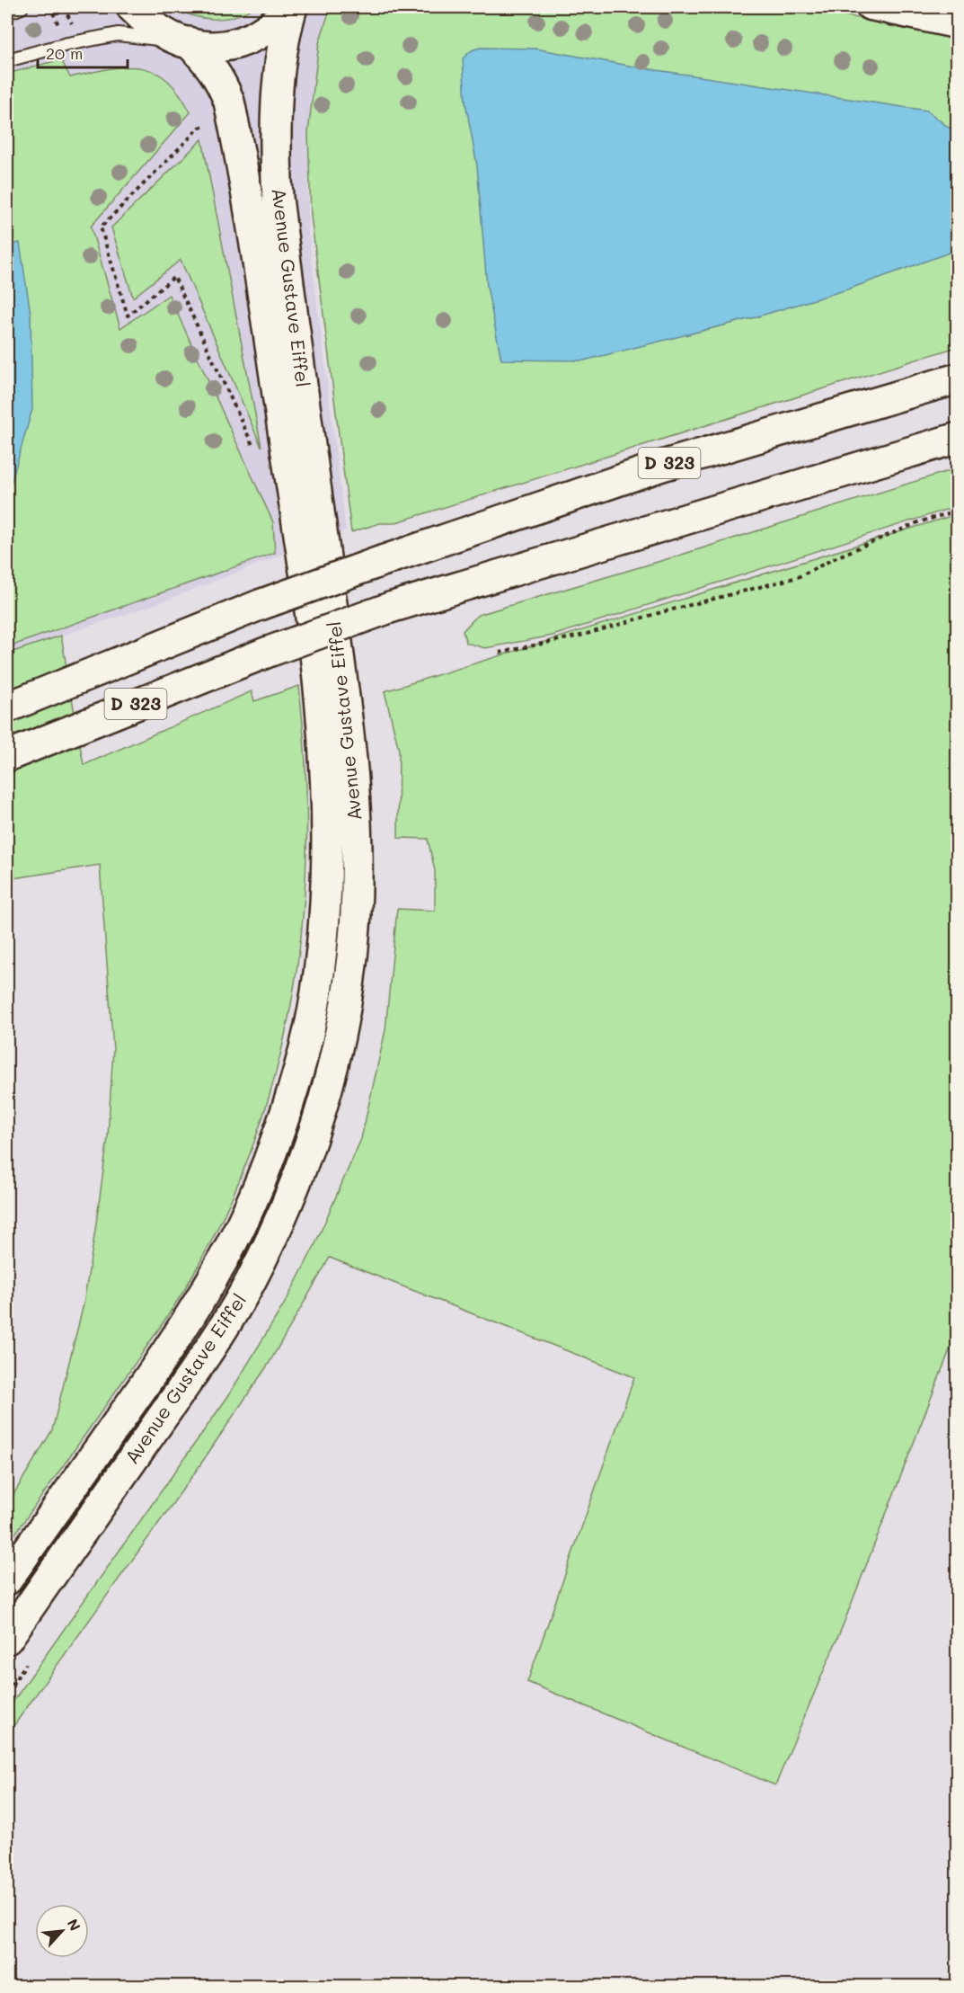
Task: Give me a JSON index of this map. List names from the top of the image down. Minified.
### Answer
{"streets":{"main road":["Avenue Gustave Eiffel","D 323"]},"scale_bar":"20 m","north":"top right"}
